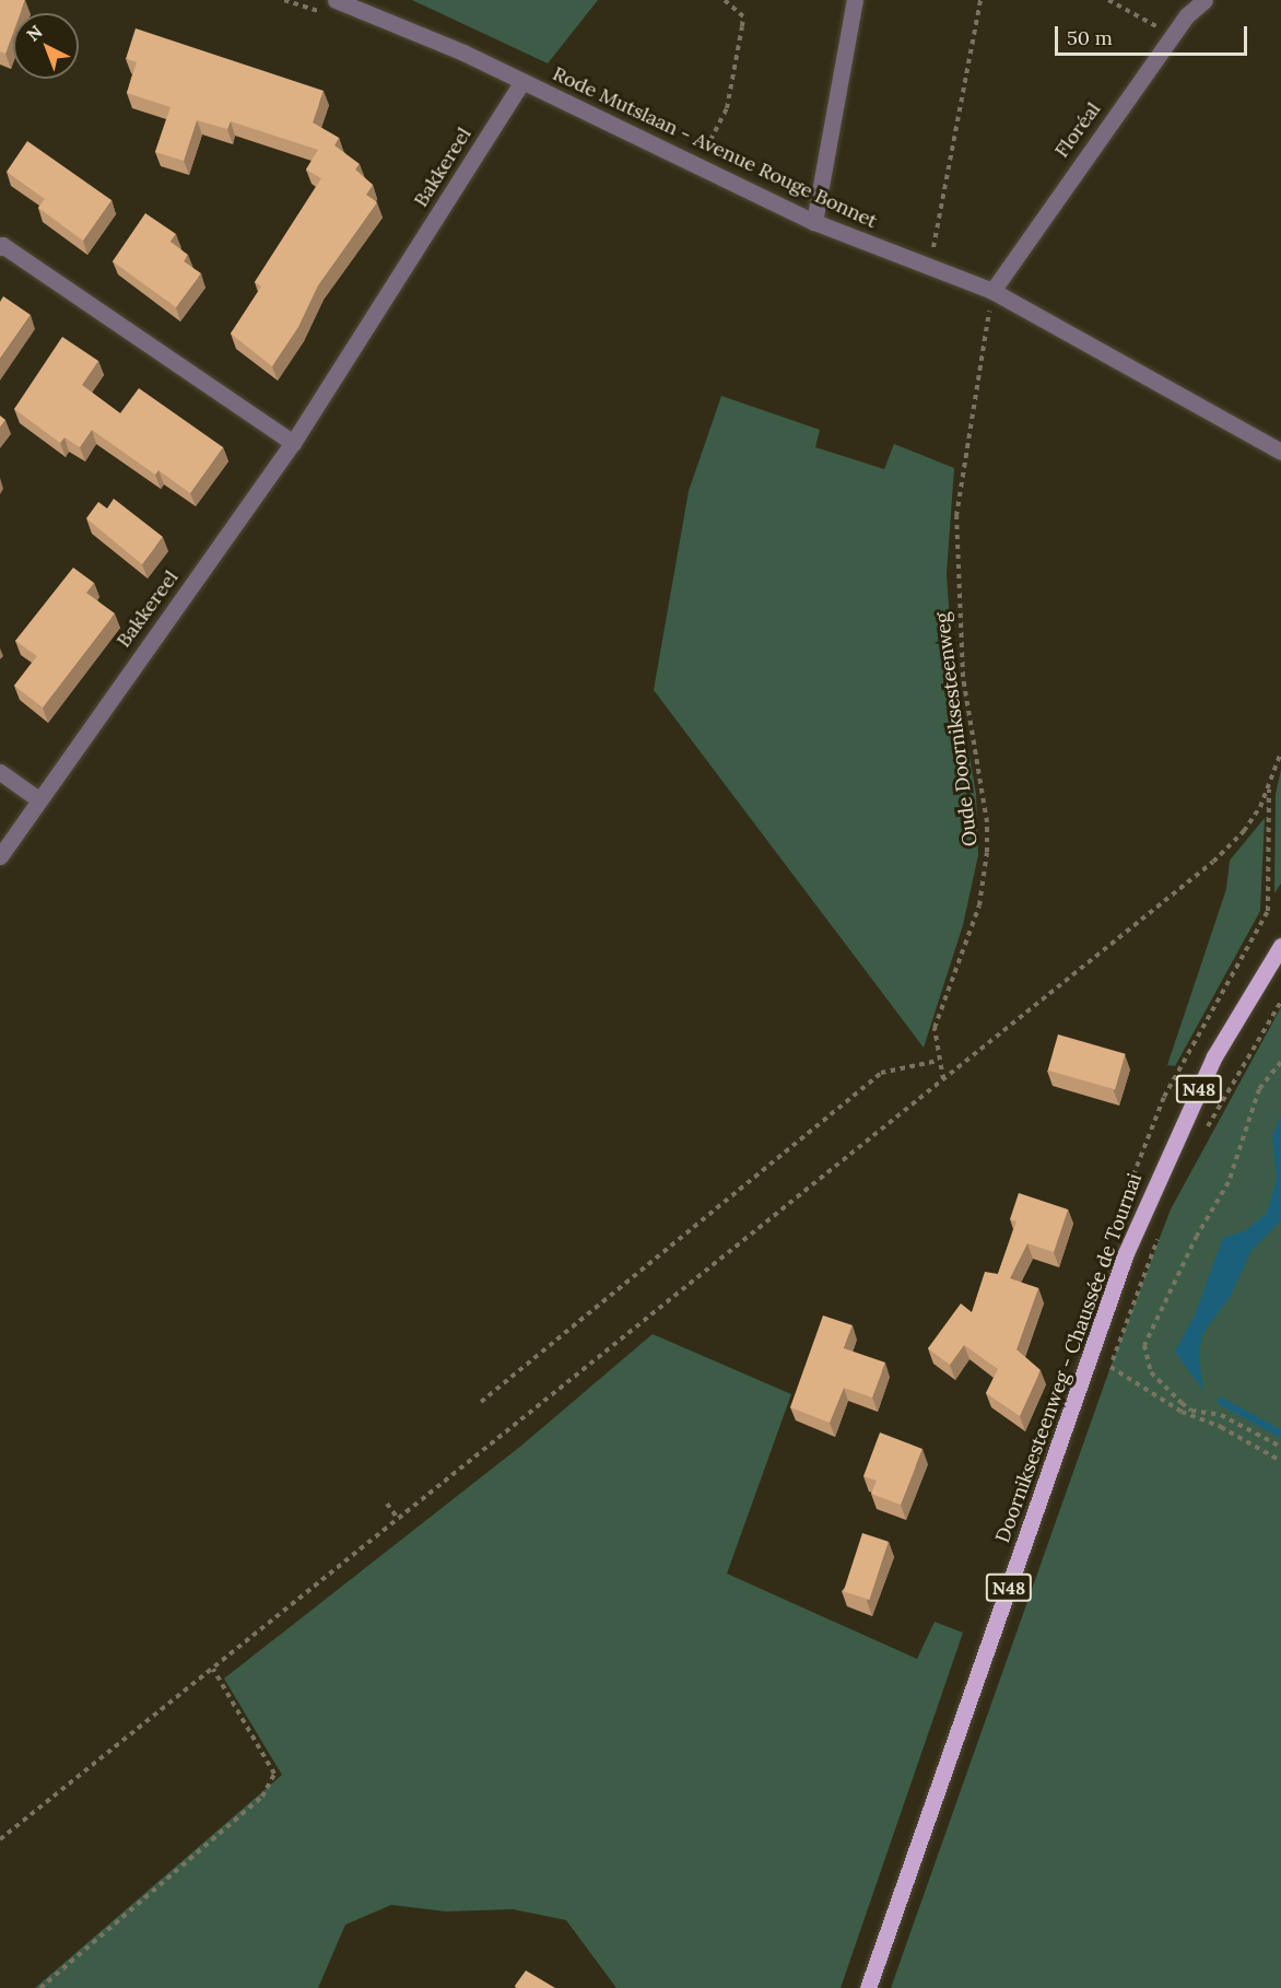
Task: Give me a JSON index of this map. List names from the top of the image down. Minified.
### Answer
{"streets":{"main road":["N48","Doorniksesteenweg - Chaussée de Tournai"],"street":["Floréal","Rode Mutslaan - Avenue Rouge Bonnet","Bakkereel"],"path":["Oude Doorniksesteenweg"]},"crossings":[["Floréal","Rode Mutslaan - Avenue Rouge Bonnet"],["Floréal","Oude Doorniksesteenweg"],["Rode Mutslaan - Avenue Rouge Bonnet","Bakkereel"],["Rode Mutslaan - Avenue Rouge Bonnet","Oude Doorniksesteenweg"]],"scale_bar":"50 m","north":"top left"}
